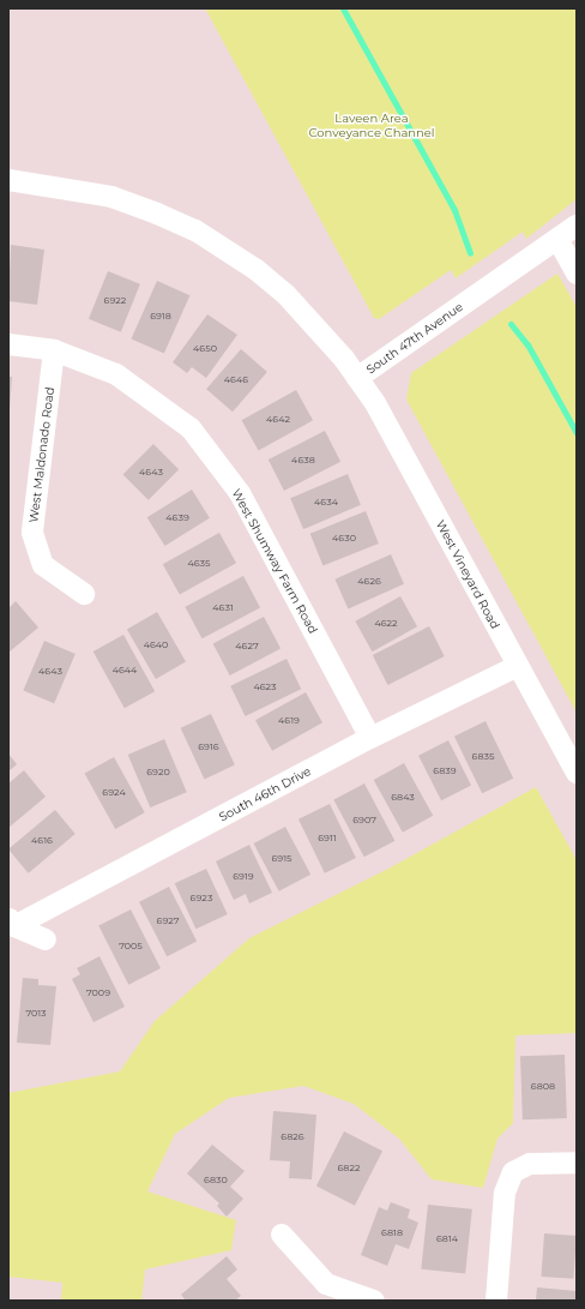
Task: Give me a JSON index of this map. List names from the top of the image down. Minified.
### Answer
{"streets":{"street":["South 47th Avenue","West Maldonado Road","West Shumway Farm Road","West Vineyard Road","South 46th Drive"]},"crossings":[["South 47th Avenue","West Vineyard Road"],["West Maldonado Road","West Shumway Farm Road"],["West Shumway Farm Road","South 46th Drive"],["West Vineyard Road","South 46th Drive"]],"parks":["Laveen Area Conveyance Channel"],"house_numbers":["6922","6918","4650","4646","4642","4638","4643","4634","4639","4630","4635","4626","4631","4622","4640","4627","4644","4643","4623","4619","6916","6835","6839","6920","6924","6843","6907","6911","4616","6915","6919","6923","6927","7005","7009","7013","6808","6826","6822","6830","6818","6814"]}
